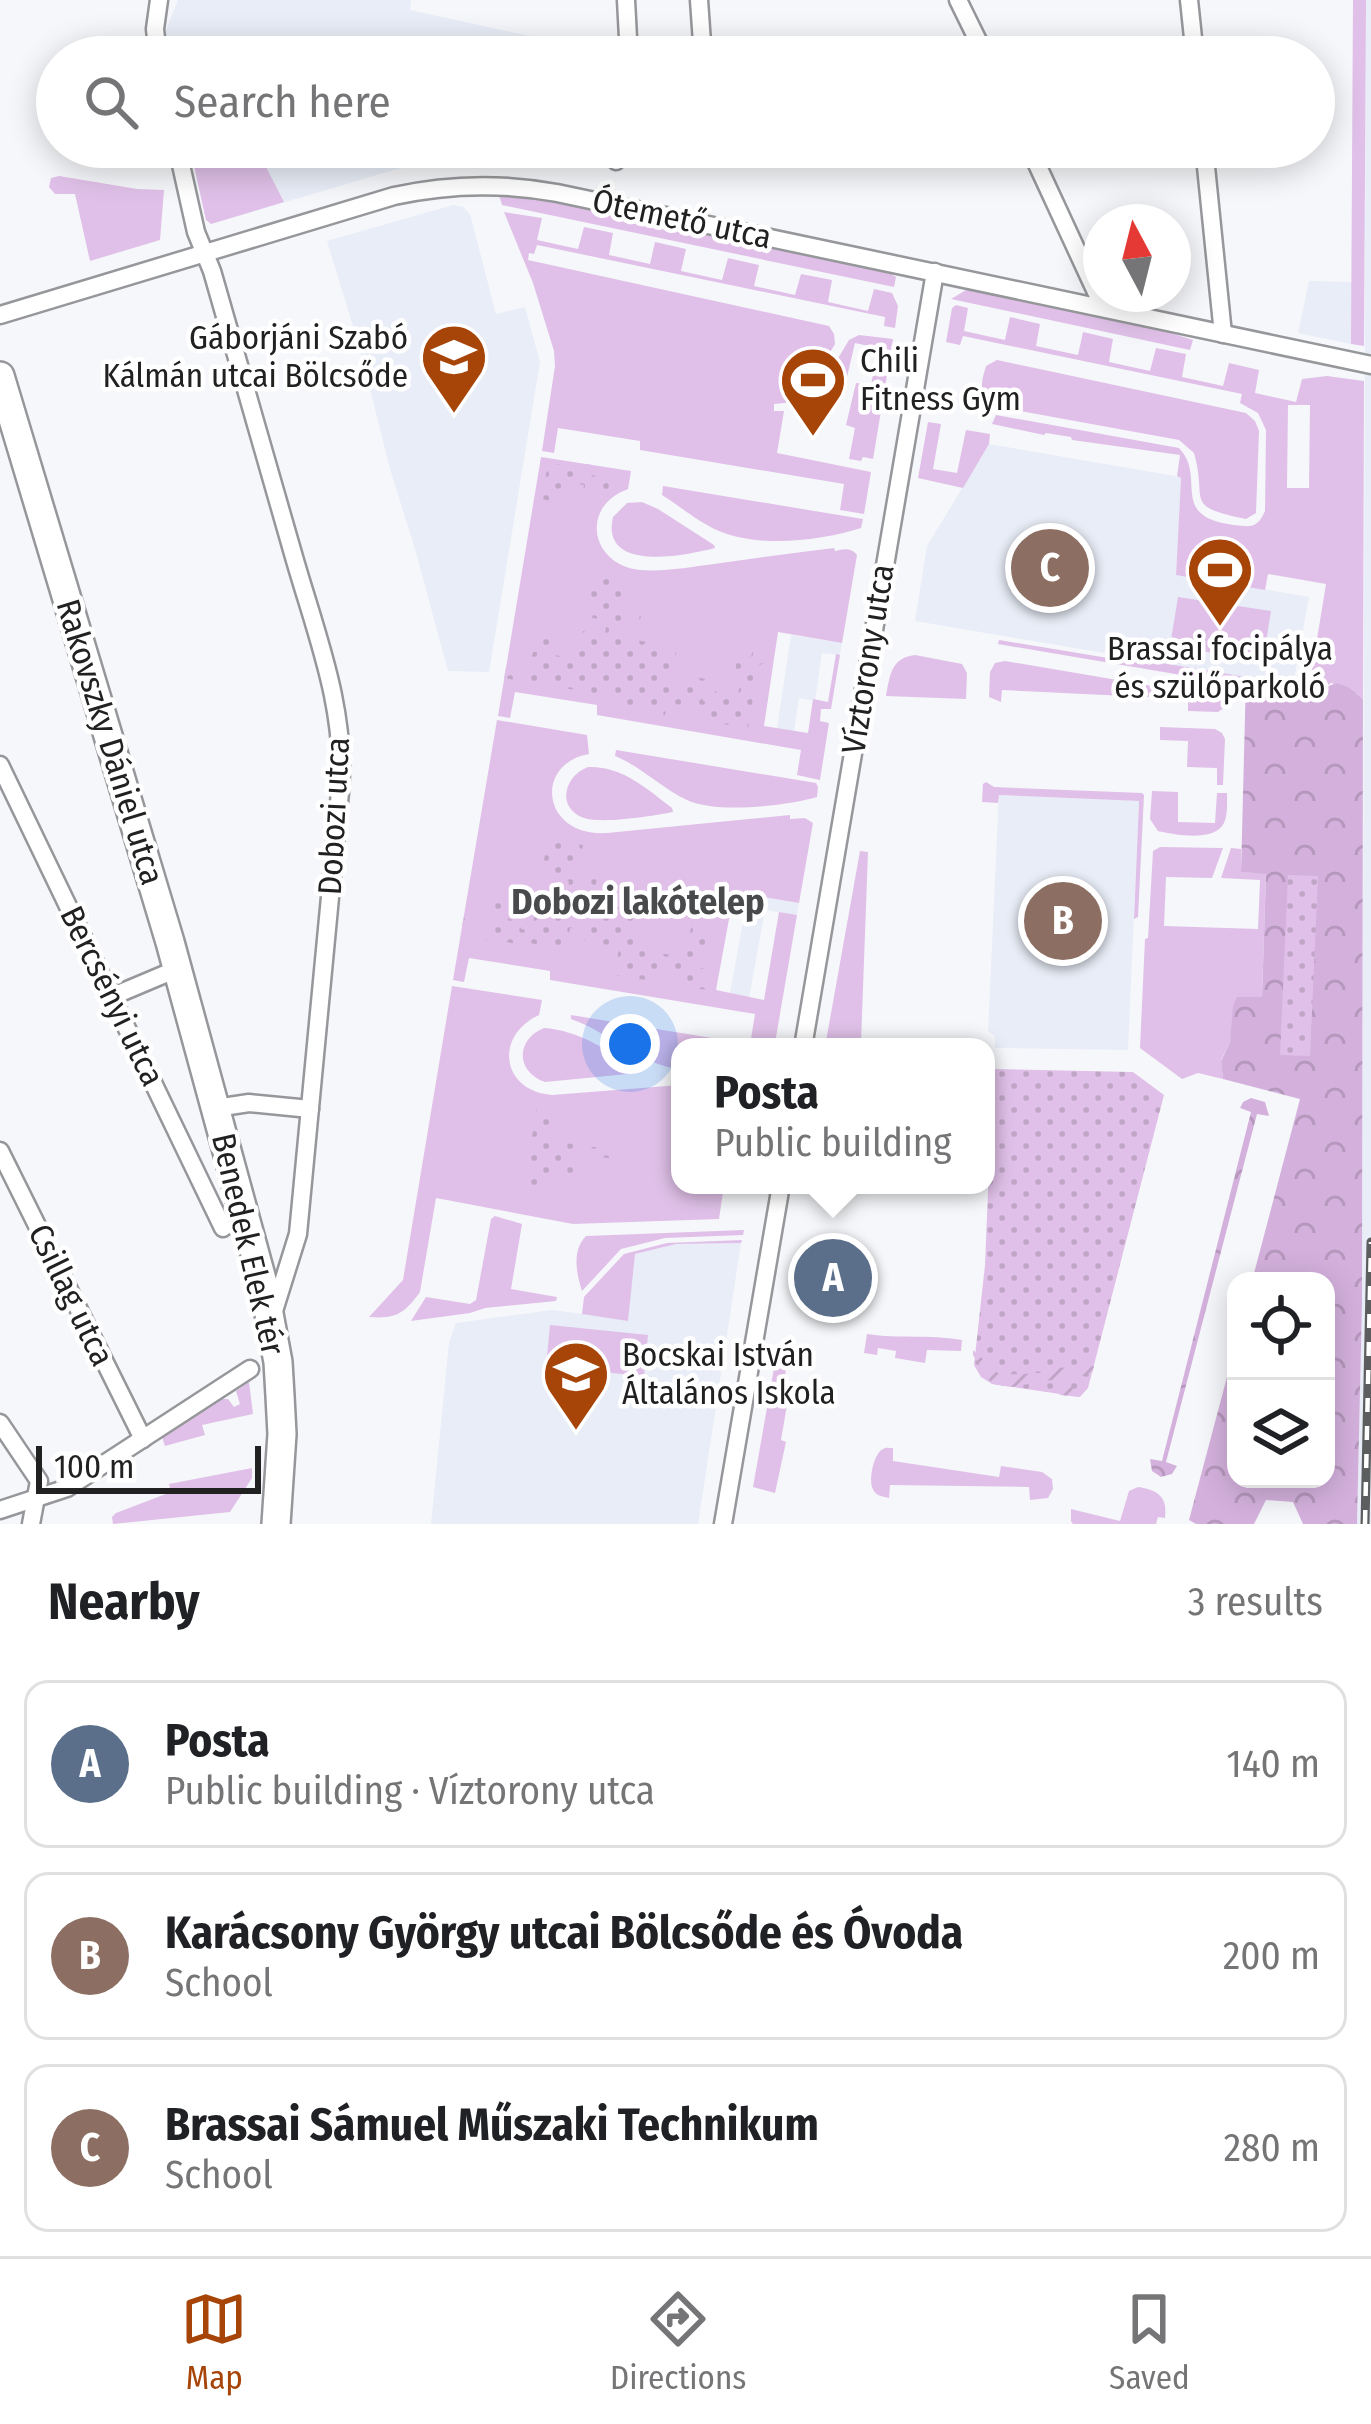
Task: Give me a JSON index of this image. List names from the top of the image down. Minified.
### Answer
{"streets":{"main road":["Rakovszky Dániel utca","Benedek Elek tér"],"street":["Ótemető utca","Víztorony utca","Dobozi utca","Bercsényi utca","Csillag utca"]},"crossings":[["Ótemető utca","Víztorony utca"],["Ótemető utca","Dobozi utca"],["Rakovszky Dániel utca","Benedek Elek tér"],["Dobozi utca","Benedek Elek tér"]],"districts":["Dobozi lakótelep"],"places":{"school or university":["Gáborjáni Szabó Kálmán utcai Bölcsőde","Bocskai István Általános Iskola"],"sports":["Chili Fitness Gym","Brassai focipálya és szülőparkoló"]},"scale_bar":"100 m","north":"top","page":{"search":"Search here","pins":["C","B","A"],"popup":["Posta","Public building"],"scale":"100 m","heading":["Nearby","3 results"],"list":[{"mark":"A","name":"Posta","note":"Public building · Víztorony utca","value":"140 m"},{"mark":"B","name":"Karácsony György utcai Bölcsőde és Óvoda","note":"School","value":"200 m"},{"mark":"C","name":"Brassai Sámuel Műszaki Technikum","note":"School","value":"280 m"}],"nav":["Map","Directions","Saved"]}}
